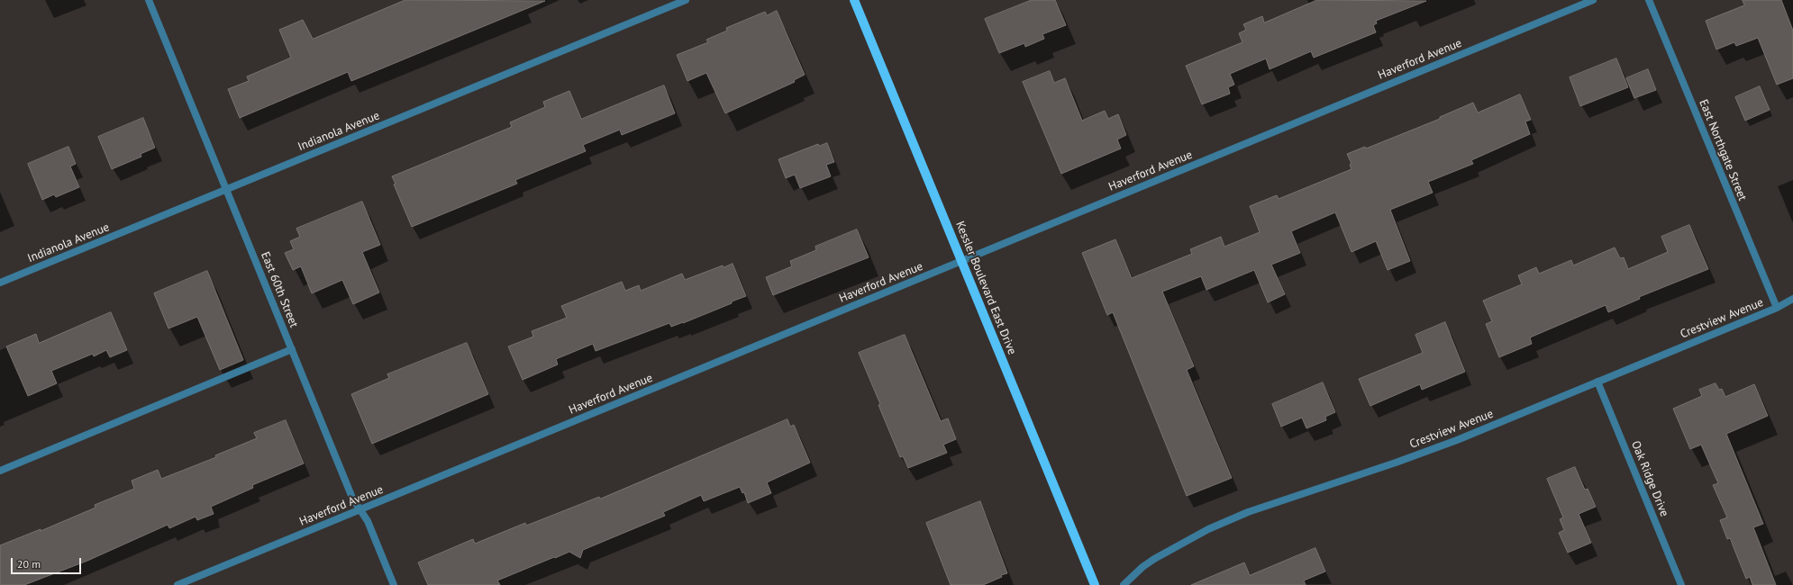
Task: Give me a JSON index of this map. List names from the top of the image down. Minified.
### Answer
{"streets":{"main road":["Kessler Boulevard East Drive"],"street":["Haverford Avenue","Indianola Avenue","East Northgate Street","East 60th Street","Crestview Avenue","Oak Ridge Drive"]},"crossings":[["Haverford Avenue","Kessler Boulevard East Drive"],["Haverford Avenue","East 60th Street"],["Indianola Avenue","East 60th Street"],["East Northgate Street","Crestview Avenue"],["Crestview Avenue","Oak Ridge Drive"]],"scale_bar":"20 m"}
